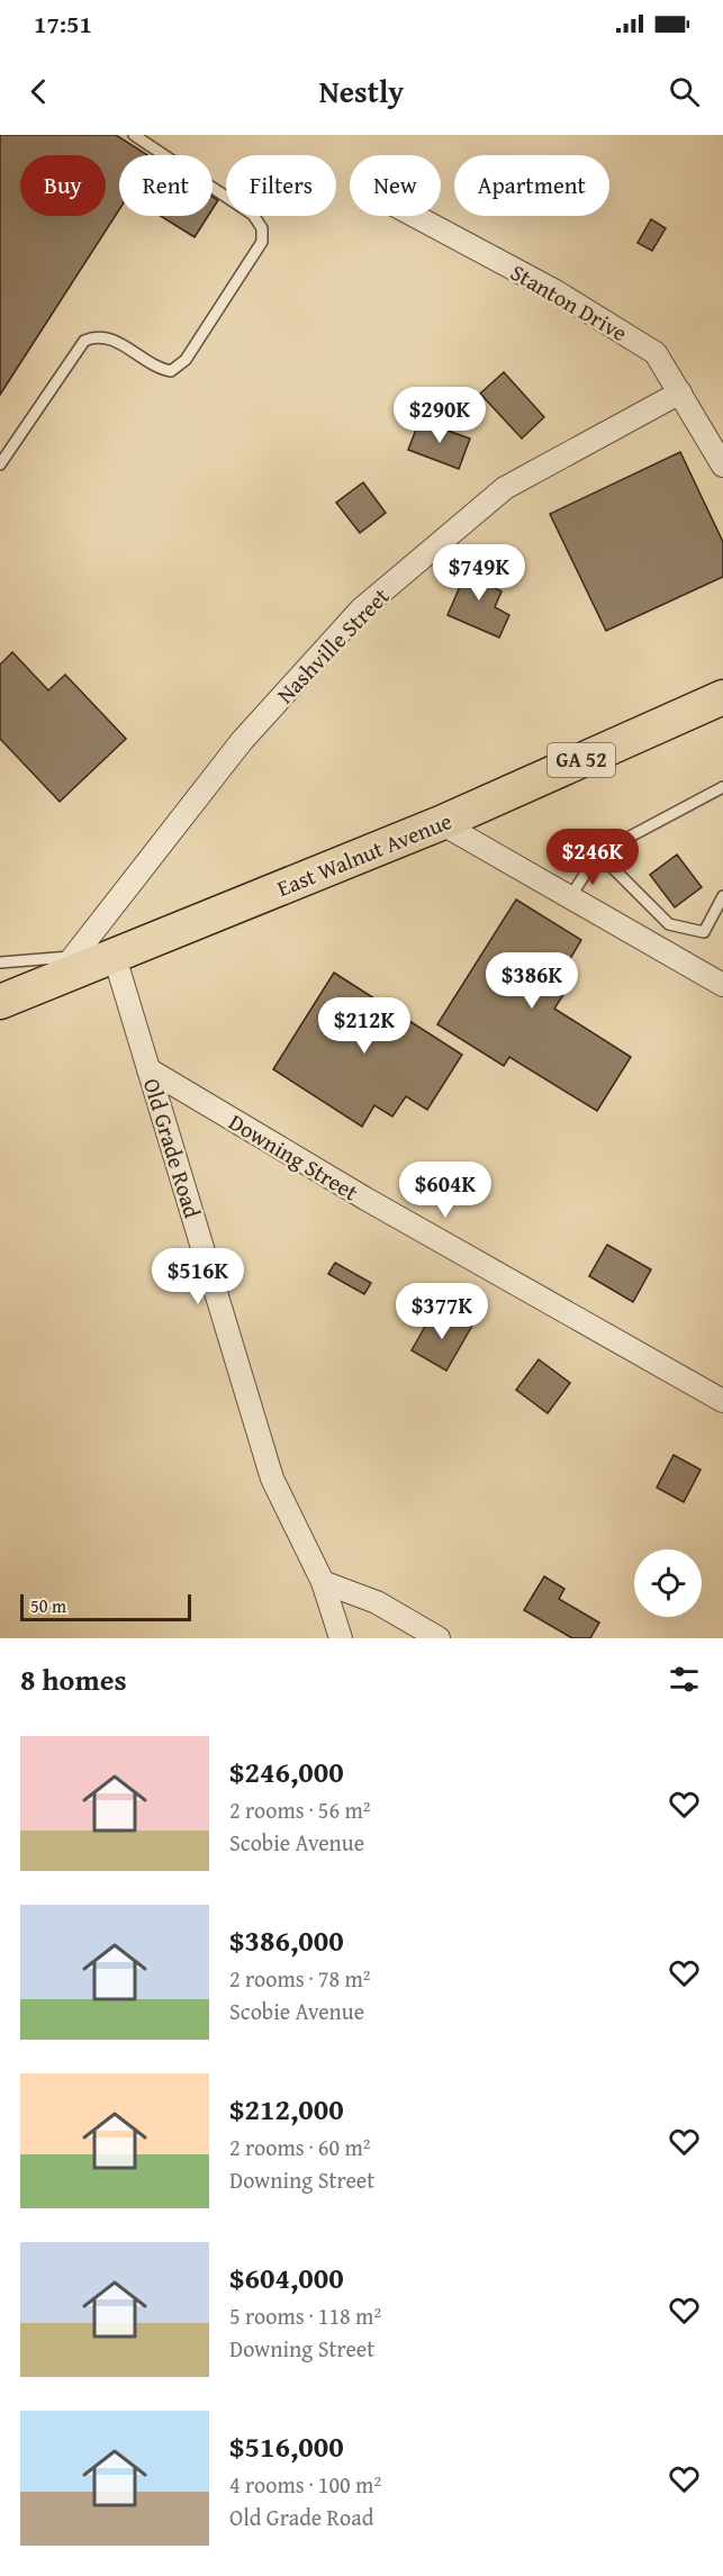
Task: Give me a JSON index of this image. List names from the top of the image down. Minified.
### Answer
{"streets":{"main road":["GA 52","East Walnut Avenue"],"street":["Stanton Drive","Nashville Street","Old Grade Road","Downing Street"]},"crossings":[["Stanton Drive","Nashville Street"],["Nashville Street","East Walnut Avenue"],["East Walnut Avenue","Old Grade Road"],["Old Grade Road","Downing Street"]],"scale_bar":"50 m","page":{"status":"17:51","header":"Nestly","chip":["Buy","Rent","Filters","New","Apartment"],"price":["$290K","$749K","$246K","$386K","$212K","$604K","$516K","$377K"],"scale":"50 m","heading":"8 homes","list":[{"name":"$246,000","note":"2 rooms · 56 m² · Scobie Avenue"},{"name":"$386,000","note":"2 rooms · 78 m² · Scobie Avenue"},{"name":"$212,000","note":"2 rooms · 60 m² · Downing Street"},{"name":"$604,000","note":"5 rooms · 118 m² · Downing Street"},{"name":"$516,000","note":"4 rooms · 100 m² · Old Grade Road"}]}}
